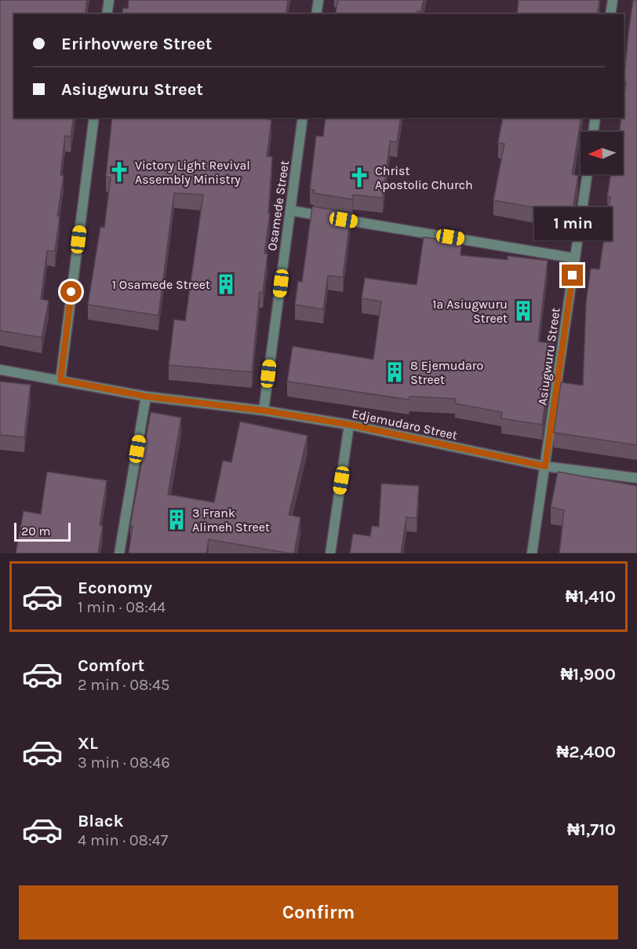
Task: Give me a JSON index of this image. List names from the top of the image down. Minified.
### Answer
{"streets":{"street":["Osamede Street","Asiugwuru Street","Edjemudaro Street"]},"crossings":[["Osamede Street","Edjemudaro Street"],["Asiugwuru Street","Edjemudaro Street"]],"places":{"church":["Victory Light Revival Assembly Ministry","Christ Apostolic Church"],"building":["1 Osamede Street","1a Asiugwuru Street","8 Ejemudaro Street","3 Frank Alimeh Street"]},"scale_bar":"20 m","north":"left","page":{"banner":["Erirhovwere Street","Asiugwuru Street"],"bubble":"1 min","scale":"20 m","list":[{"name":"Economy","note":"1 min · 08:44","value":"₦1,410"},{"name":"Comfort","note":"2 min · 08:45","value":"₦1,900"},{"name":"XL","note":"3 min · 08:46","value":"₦2,400"},{"name":"Black","note":"4 min · 08:47","value":"₦1,710"}],"buttons":"Confirm"}}
